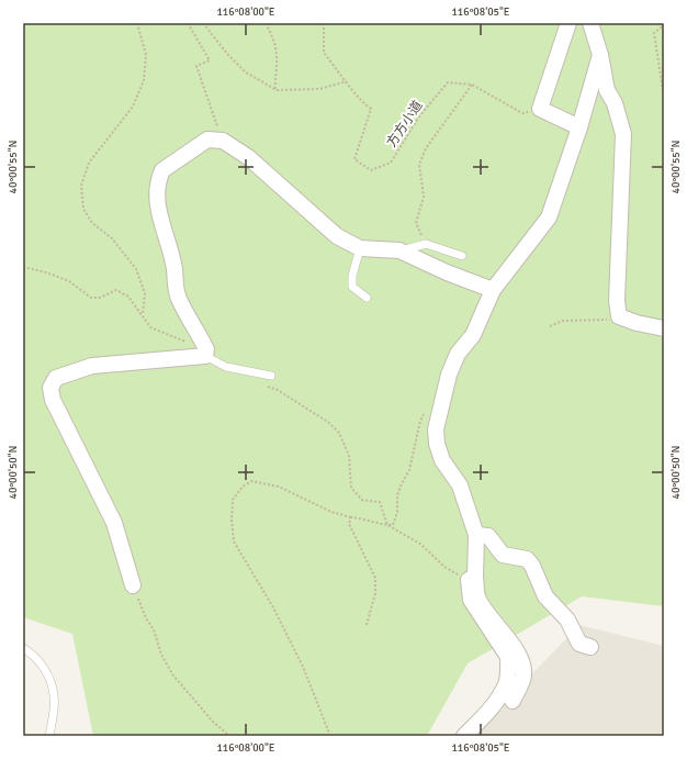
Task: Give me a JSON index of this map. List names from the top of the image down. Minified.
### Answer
{"streets":{"path":["方方小道"]},"coordinates":["116°08'00\"E","116°08'05\"E","40°00'55\"N","40°00'50\"N"]}
